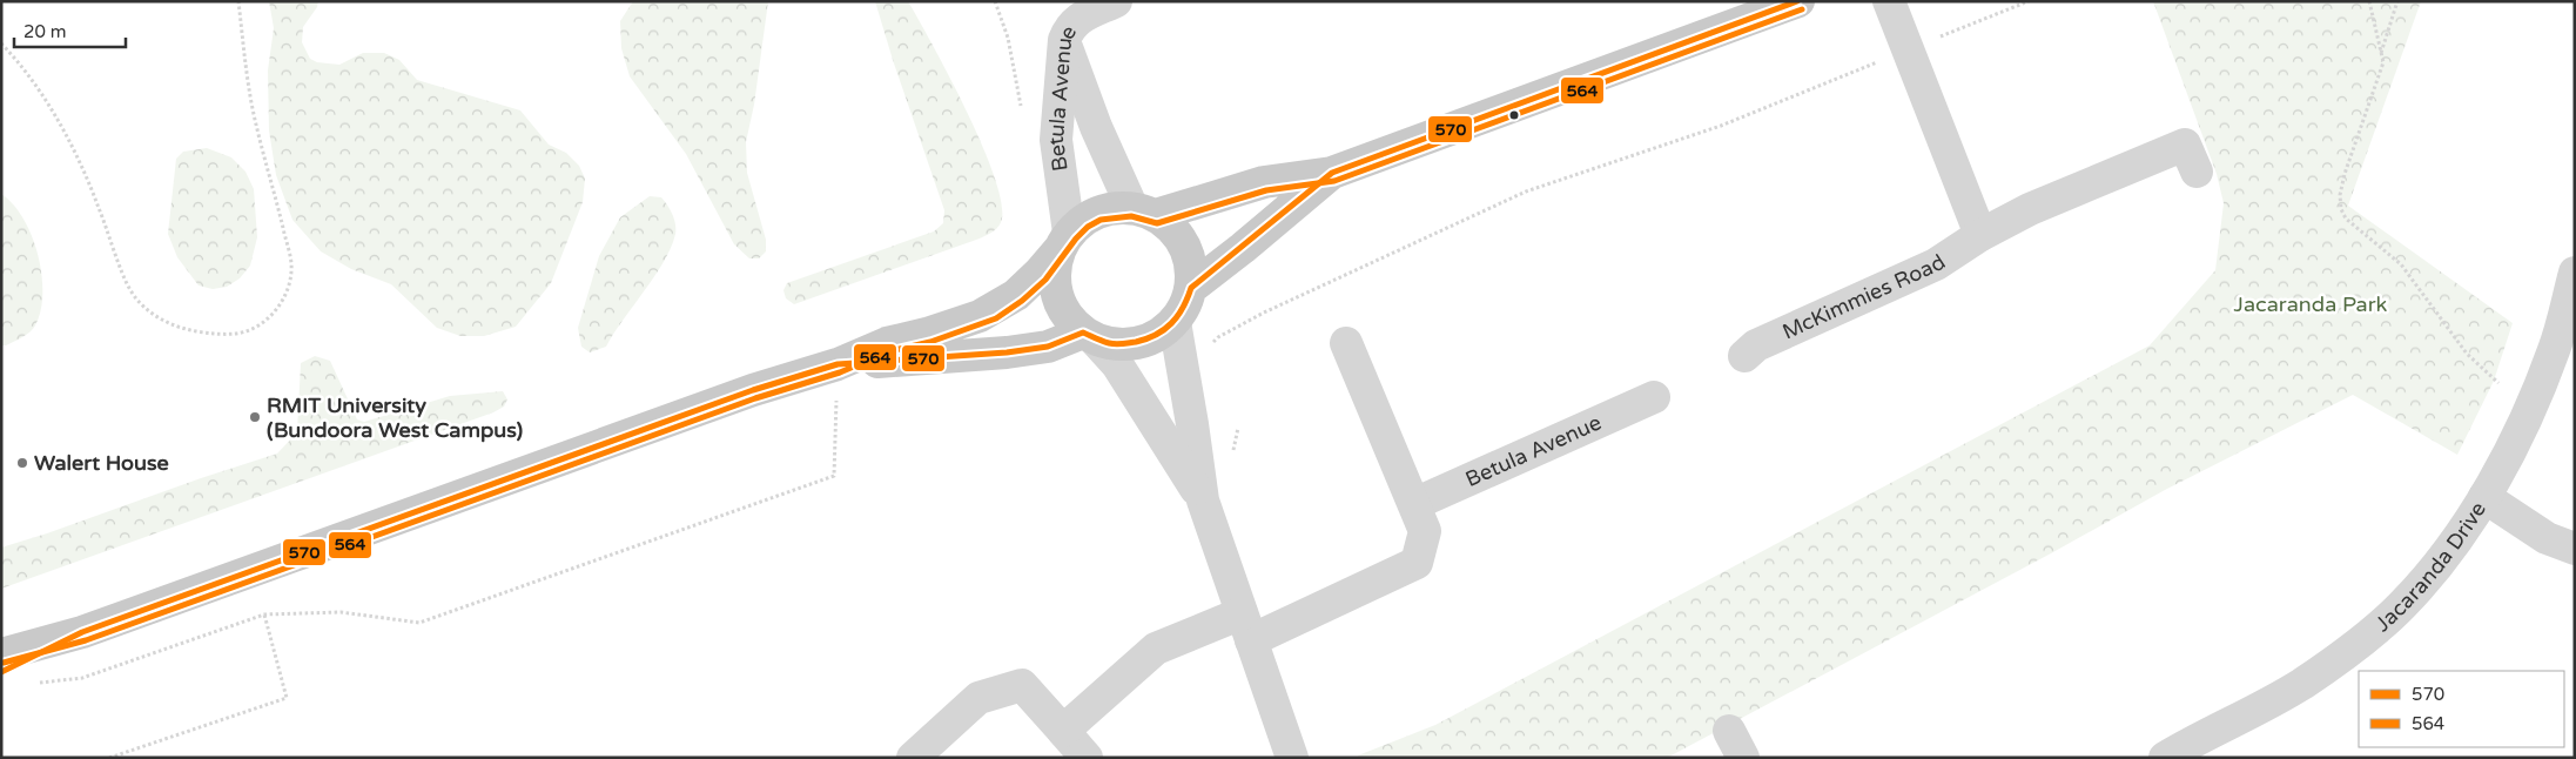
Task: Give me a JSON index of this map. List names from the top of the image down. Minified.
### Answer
{"streets":{"street":["Betula Avenue","McKimmies Road","Jacaranda Drive"]},"parks":["Jacaranda Park"],"places":["RMIT University (Bundoora West Campus)","Walert House"],"lines":["transit line 570","transit line 564"],"legend":["570","564"],"scale_bar":"20 m"}
